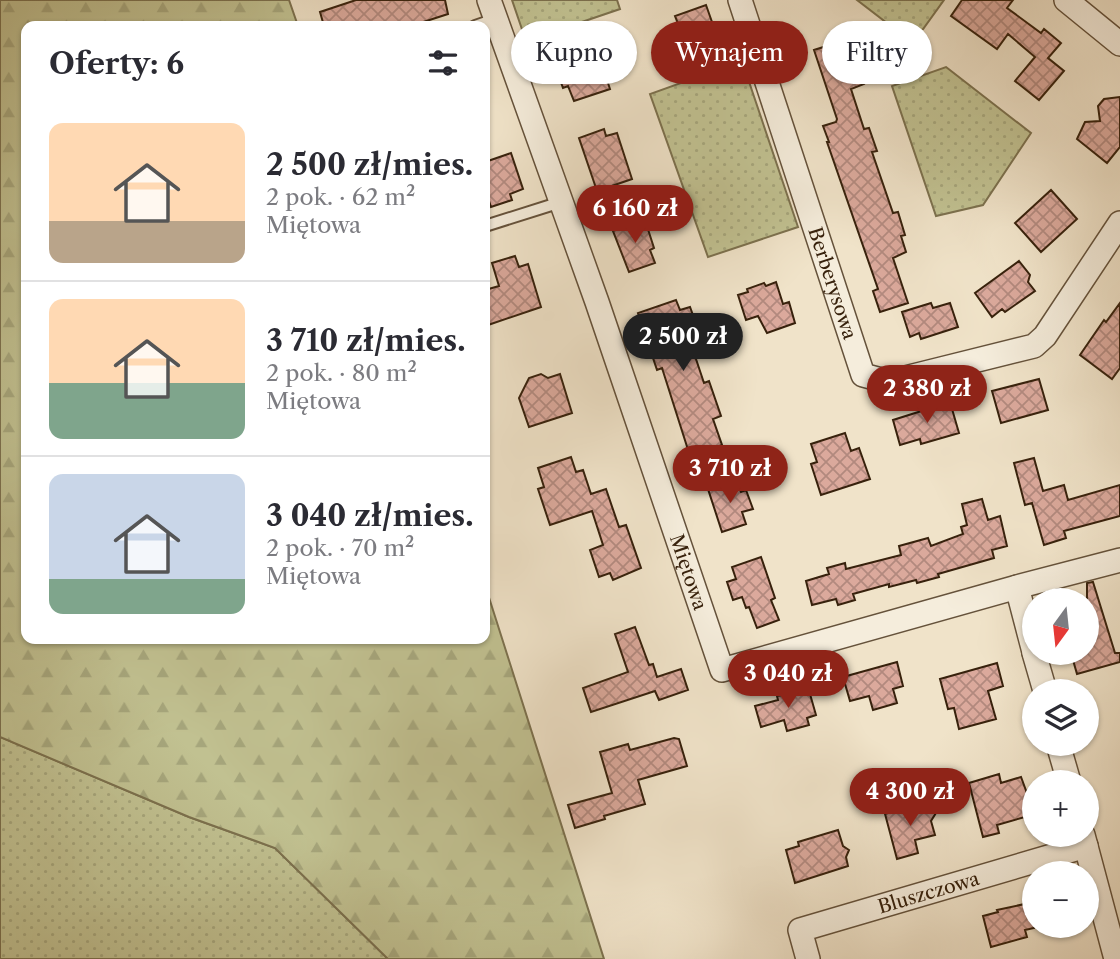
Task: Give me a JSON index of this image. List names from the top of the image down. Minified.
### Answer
{"streets":{"street":["Berberysowa","Miętowa","Bluszczowa"]},"north":"bottom","page":{"chip":["Kupno","Wynajem","Filtry"],"heading":"Oferty: 6","list":[{"name":"2 500 zł/mies.","note":"2 pok. · 62 m² · Miętowa"},{"name":"3 710 zł/mies.","note":"2 pok. · 80 m² · Miętowa"},{"name":"3 040 zł/mies.","note":"2 pok. · 70 m² · Miętowa"}],"price":["6 160 zł","2 500 zł","2 380 zł","3 710 zł","3 040 zł","4 300 zł"],"map_buttons":["+","−"]}}
